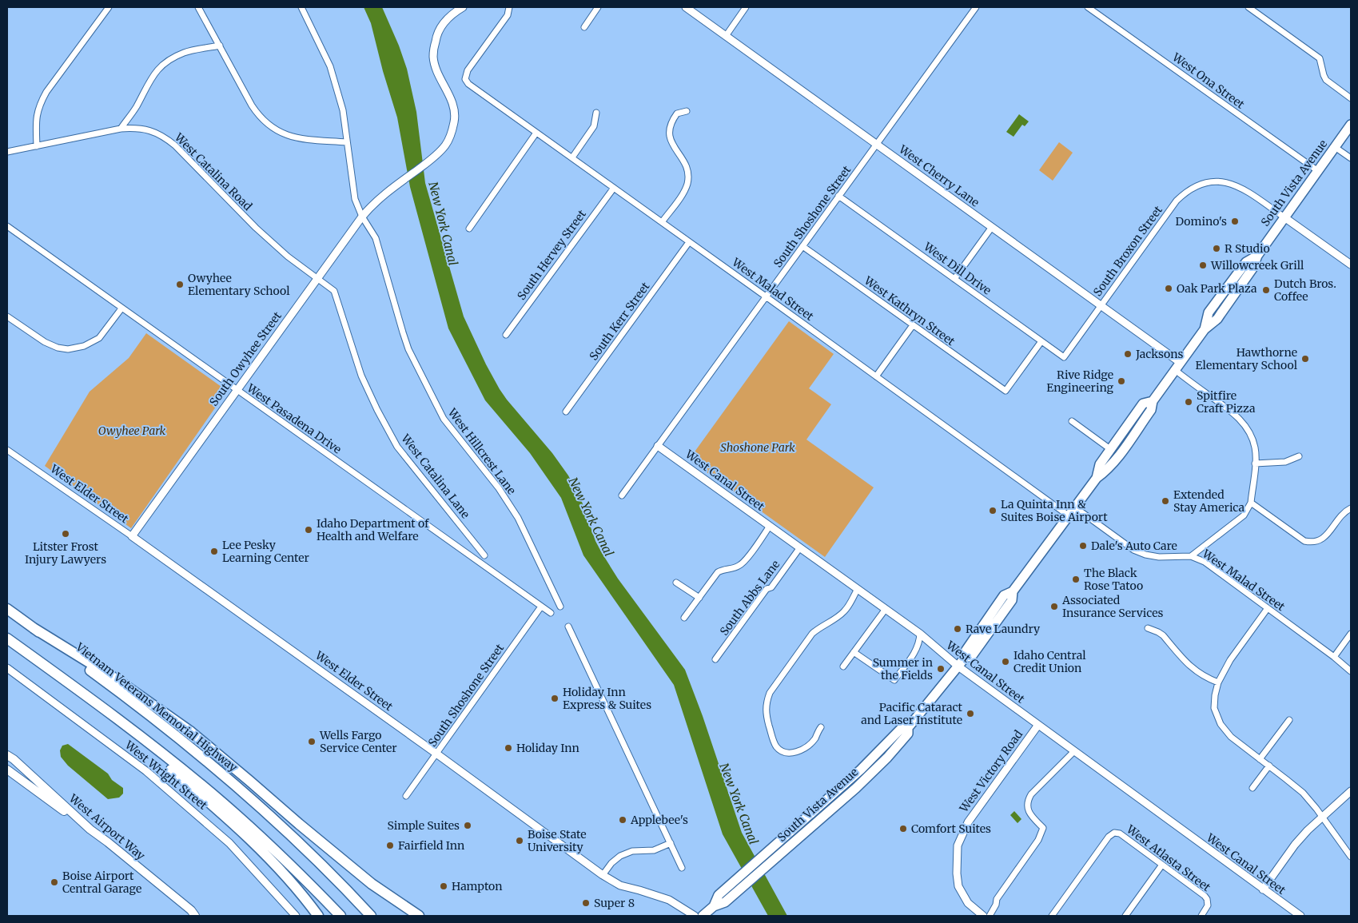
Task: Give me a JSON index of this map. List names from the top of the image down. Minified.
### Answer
{"streets":{"highway":["Vietnam Veterans Memorial Highway"],"main road":["South Vista Avenue","West Airport Way"],"street":["West Ona Street","West Catalina Road","West Cherry Lane","South Shoshone Street","South Broxon Street","South Hervey Street","West Dill Drive","West Malad Street","West Kathryn Street","South Kerr Street","South Owyhee Street","West Pasadena Drive","West Hillcrest Lane","West Catalina Lane","West Canal Street","West Elder Street","South Abbs Lane","West Victory Road","West Wright Street","West Atlasta Street"]},"crossings":[["West Ona Street","South Vista Avenue"],["West Catalina Road","South Owyhee Street"],["West Catalina Road","West Catalina Lane"],["West Cherry Lane","South Vista Avenue"],["West Cherry Lane","South Shoshone Street"],["West Cherry Lane","South Broxon Street"],["South Vista Avenue","South Broxon Street"],["South Vista Avenue","West Malad Street"],["South Vista Avenue","West Canal Street"],["South Shoshone Street","West Dill Drive"],["South Shoshone Street","West Malad Street"],["South Shoshone Street","West Kathryn Street"],["South Shoshone Street","West Pasadena Drive"],["South Shoshone Street","West Canal Street"],["South Shoshone Street","West Elder Street"],["South Broxon Street","West Dill Drive"],["South Hervey Street","West Malad Street"],["West Dill Drive","West Kathryn Street"],["West Malad Street","South Kerr Street"],["South Owyhee Street","West Pasadena Drive"],["South Owyhee Street","West Hillcrest Lane"],["South Owyhee Street","West Catalina Lane"],["South Owyhee Street","West Elder Street"],["West Canal Street","South Abbs Lane"],["West Canal Street","West Victory Road"]],"water":["New York Canal"],"parks":["Owyhee Park","Shoshone Park"],"places":["Domino's","R Studio","Willowcreek Grill","Owyhee Elementary School","Oak Park Plaza","Dutch Bros. Coffee","Jacksons","Hawthorne Elementary School","Rive Ridge Engineering","Spitfire Craft Pizza","Extended Stay America","La Quinta Inn & Suites Boise Airport","Idaho Department of Health and Welfare","Litster Frost Injury Lawyers","Dale's Auto Care","Lee Pesky Learning Center","The Black Rose Tatoo","Associated Insurance Services","Rave Laundry","Idaho Central Credit Union","Summer in the Fields","Holiday Inn Express & Suites","Pacific Cataract and Laser Institute","Wells Fargo Service Center","Holiday Inn","Applebee's","Simple Suites","Comfort Suites","Boise State University","Fairfield Inn","Boise Airport Central Garage","Hampton","Super 8"]}
